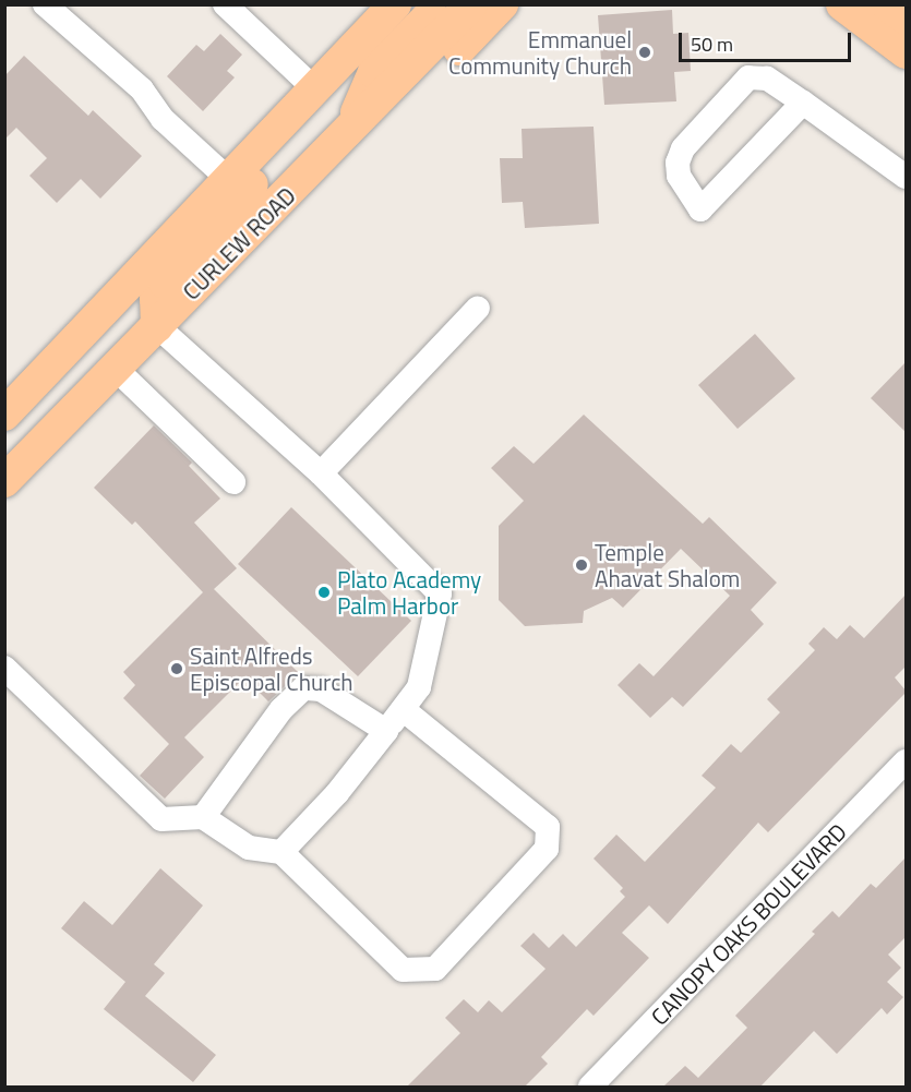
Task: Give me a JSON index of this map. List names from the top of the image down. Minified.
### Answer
{"streets":{"main road":["CURLEW ROAD"],"street":["CANOPY OAKS BOULEVARD"]},"places":["Emmanuel Community Church","Temple Ahavat Shalom","Plato Academy Palm Harbor","Saint Alfreds Episcopal Church"],"scale_bar":"50 m"}
